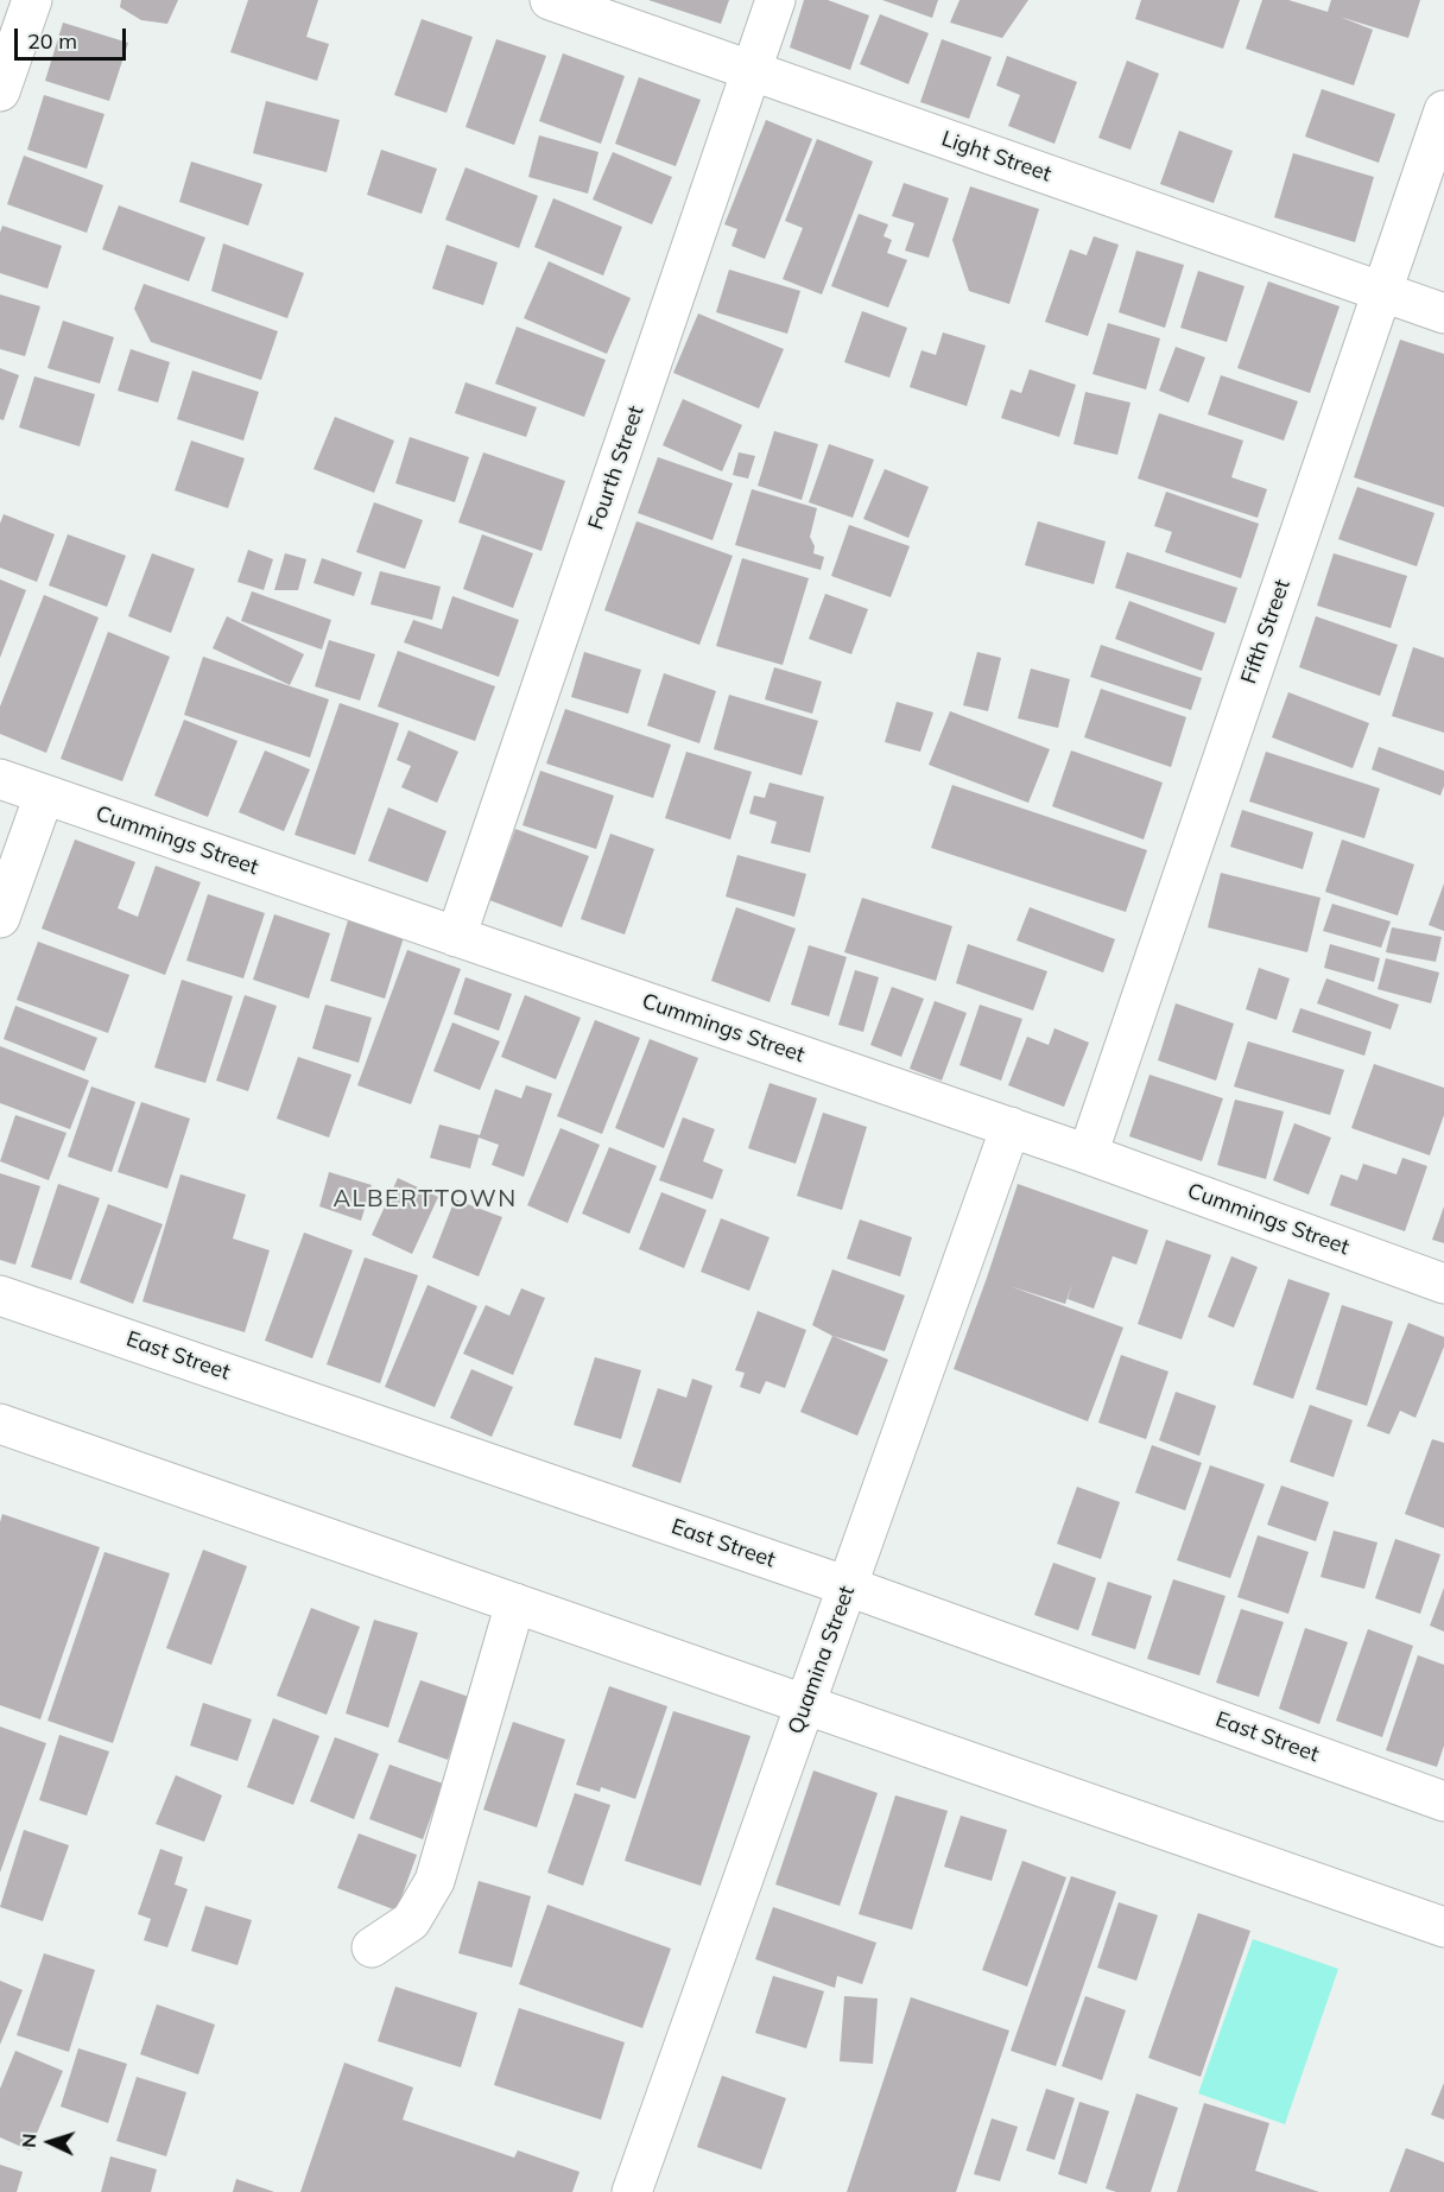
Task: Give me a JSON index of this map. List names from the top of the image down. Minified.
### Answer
{"streets":{"street":["Light Street","Fourth Street","Fifth Street","Cummings Street","East Street","Quamina Street"]},"crossings":[["Light Street","Fourth Street"],["Light Street","Fifth Street"],["Fourth Street","Cummings Street"],["Fifth Street","Cummings Street"],["Cummings Street","Quamina Street"],["East Street","Quamina Street"]],"districts":["ALBERTTOWN"],"scale_bar":"20 m","north":"left"}
